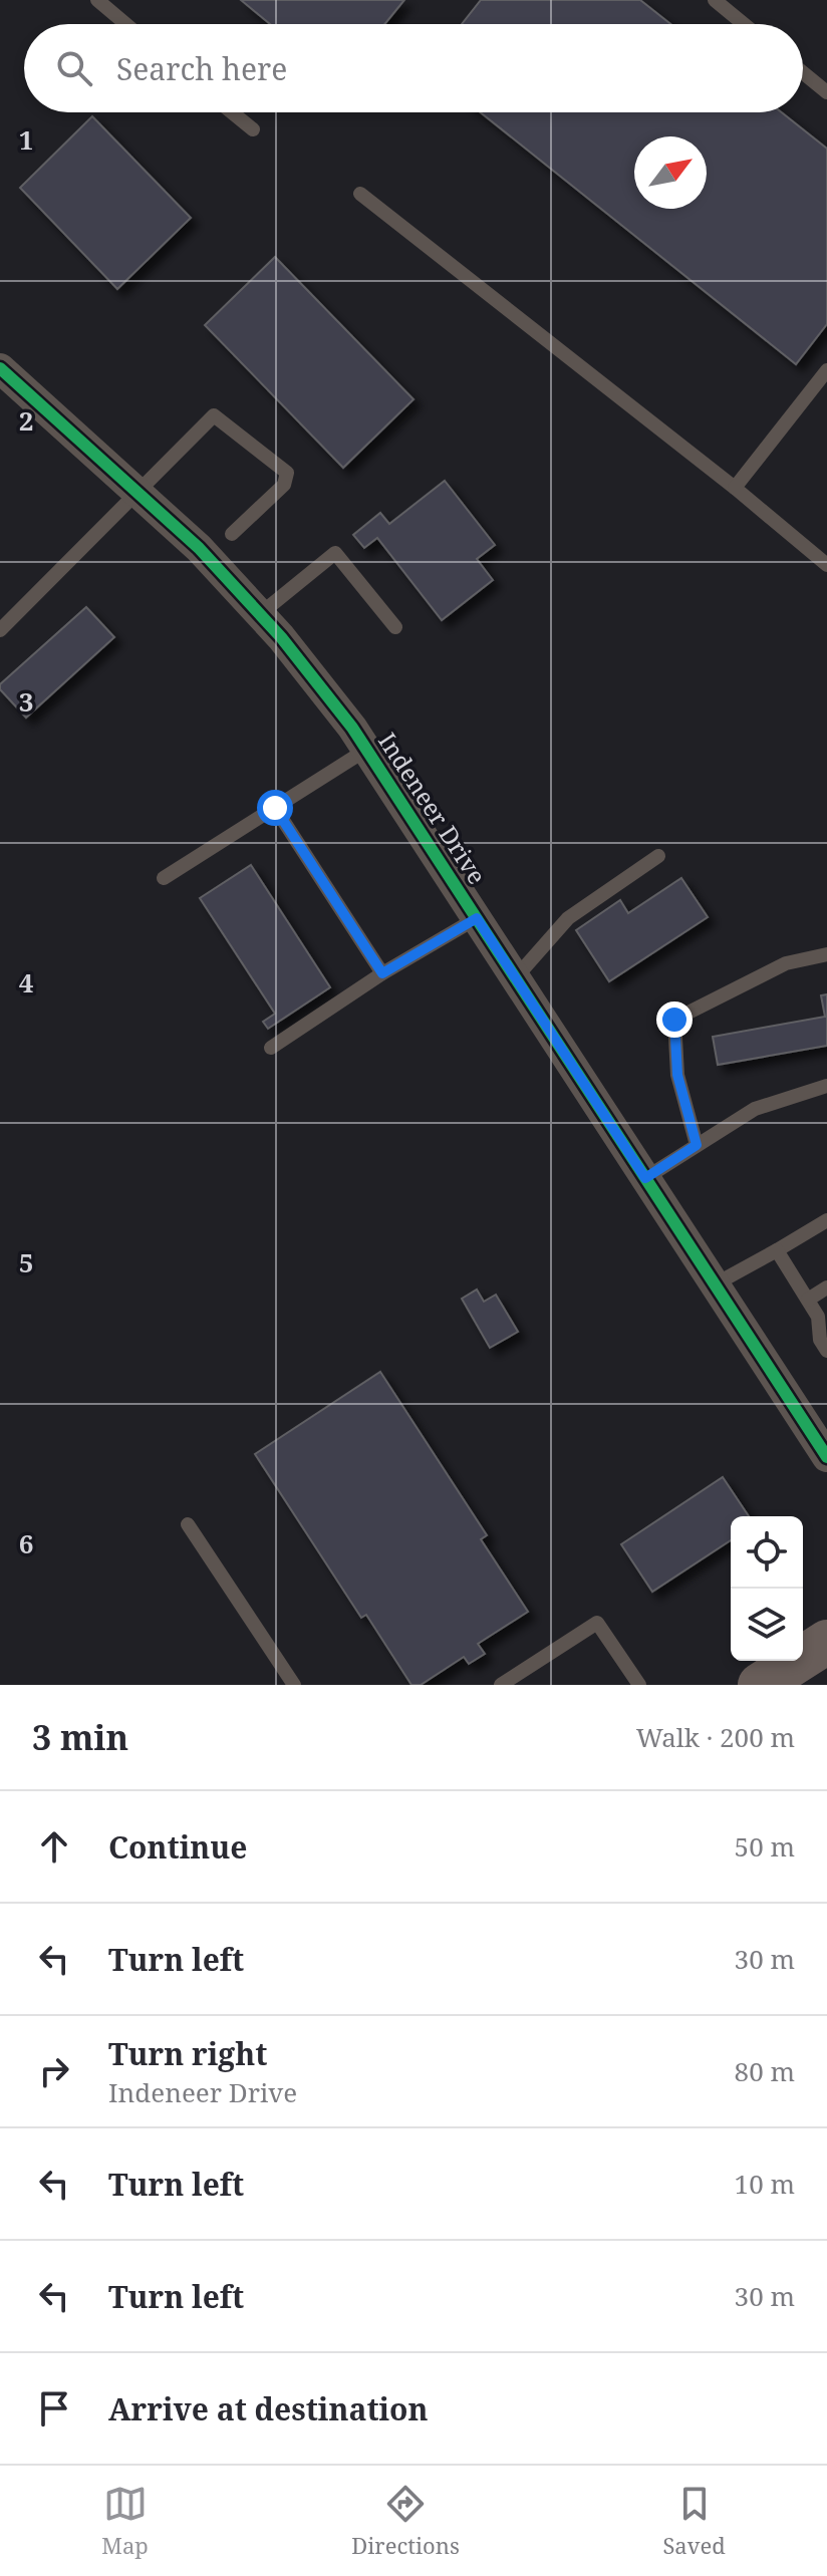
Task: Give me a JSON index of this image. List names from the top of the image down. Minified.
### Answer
{"streets":{"street":["Indeneer Drive"]},"north":"top right","page":{"search":"Search here","heading":["3 min","Walk · 200 m"],"list":[["Continue","50 m"],["Turn left","30 m"],["Turn right","Indeneer Drive","80 m"],["Turn left","10 m"],["Turn left","30 m"],"Arrive at destination"],"nav":["Map","Directions","Saved"]},"grid":{"rows":["1","2","3","4","5","6"]}}
